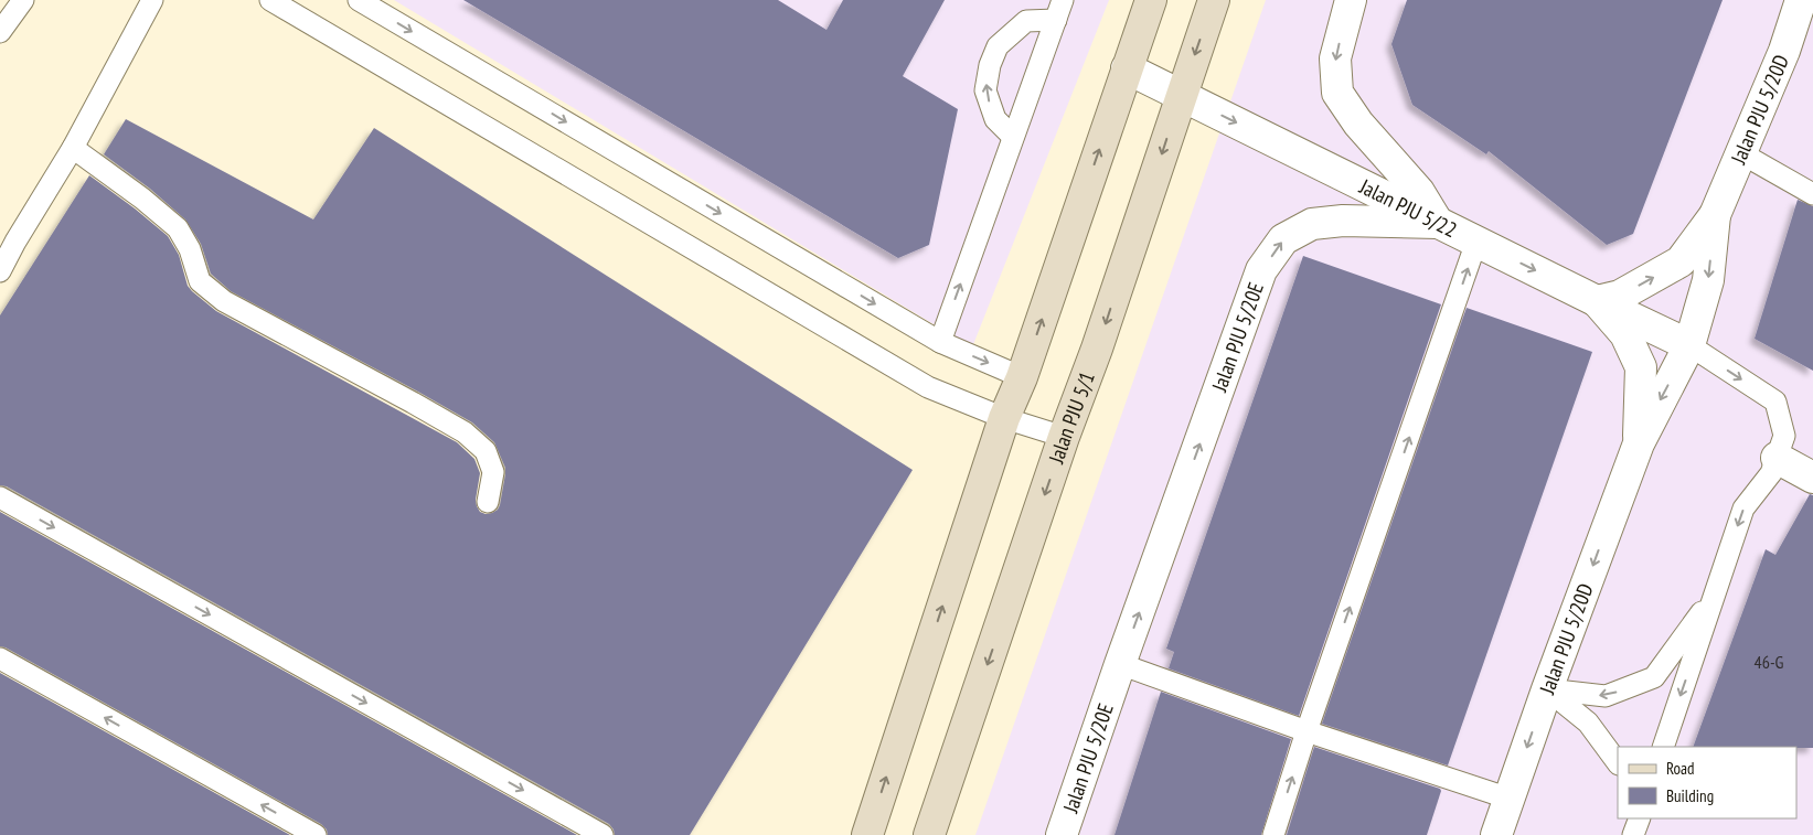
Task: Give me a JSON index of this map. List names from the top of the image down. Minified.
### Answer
{"streets":{"street":["Jalan PJU 5/20D","Jalan PJU 5/22","Jalan PJU 5/20E","Jalan PJU 5/1"]},"crossings":[["Jalan PJU 5/20D","Jalan PJU 5/22"],["Jalan PJU 5/22","Jalan PJU 5/20E"],["Jalan PJU 5/22","Jalan PJU 5/1"]],"one_way":["Jalan PJU 5/22"],"house_numbers":["46-G"],"legend":["Road","Building"]}
